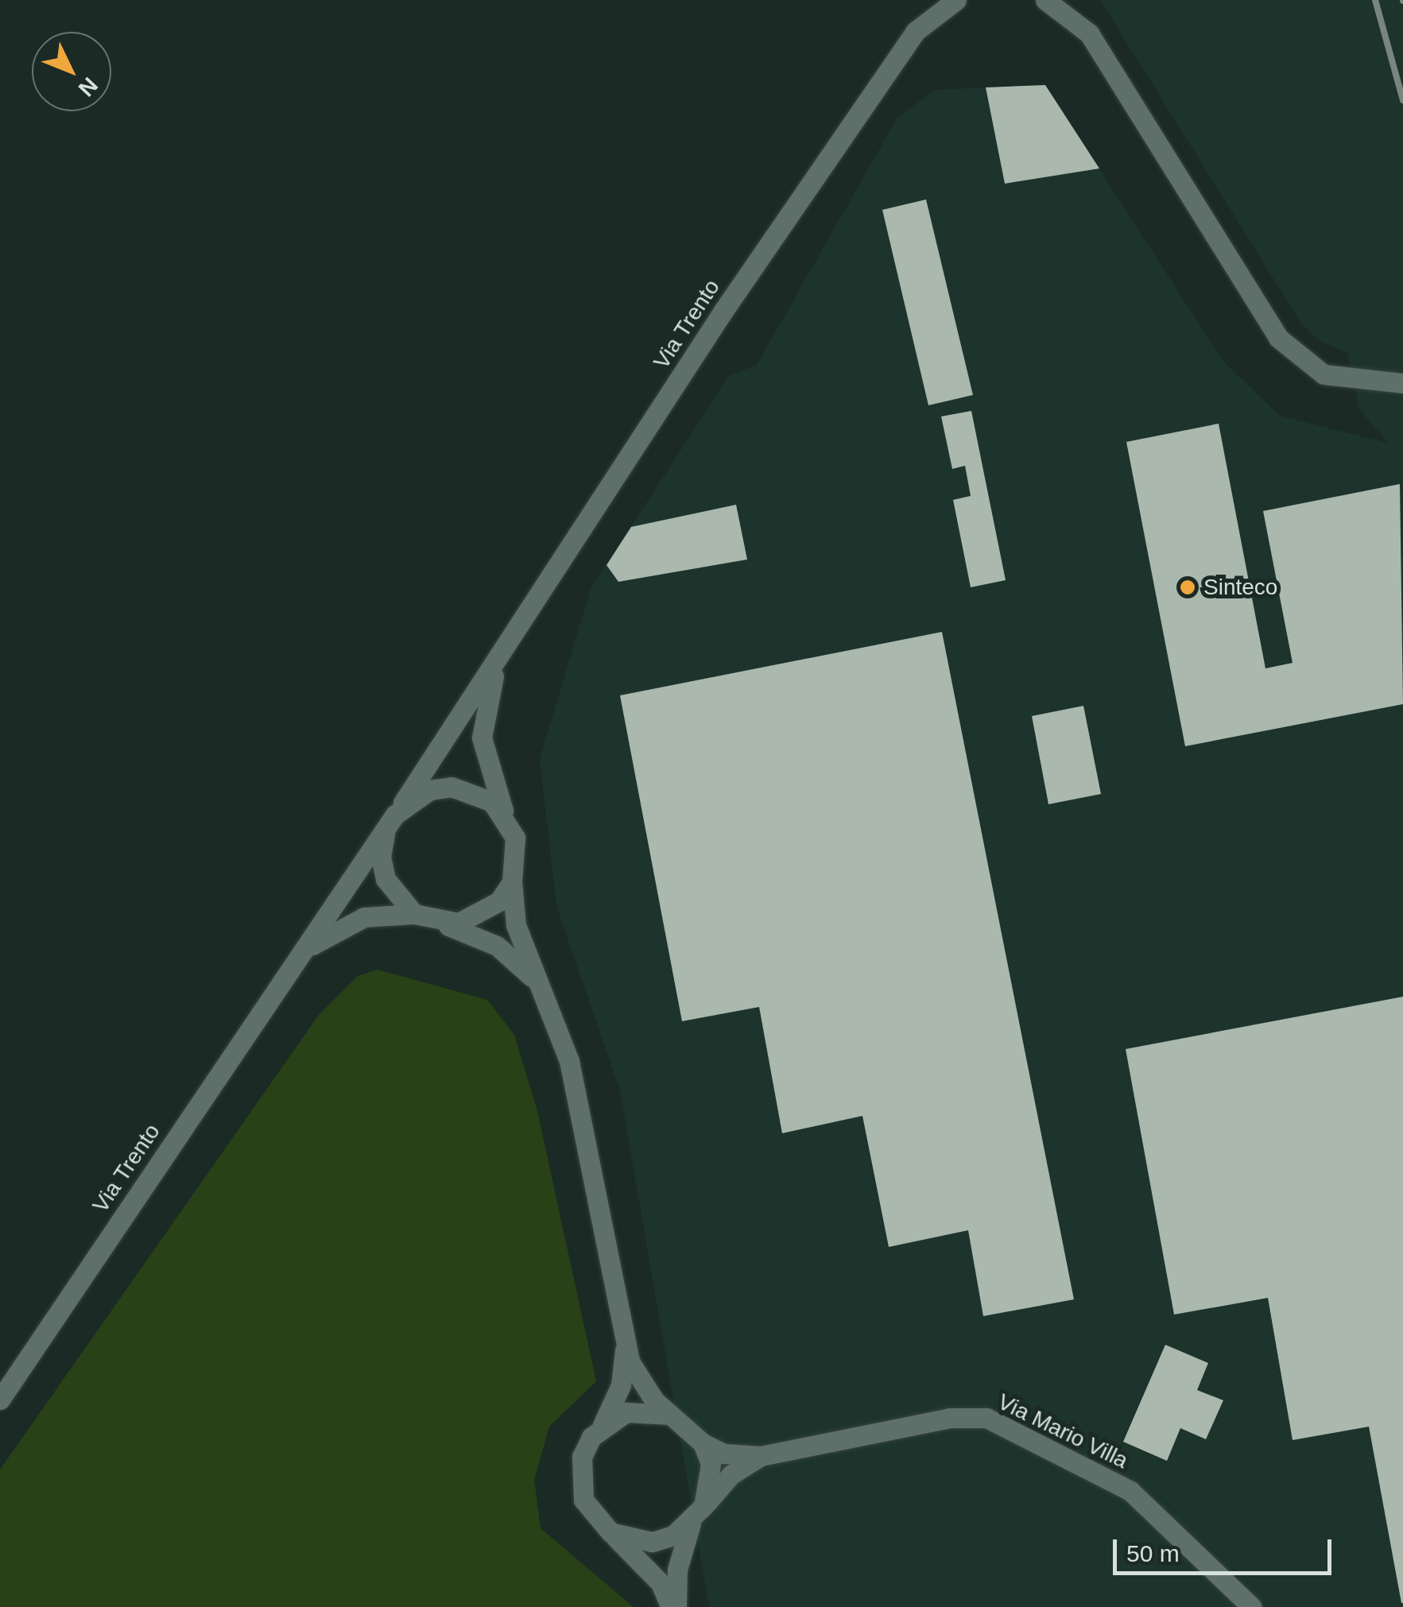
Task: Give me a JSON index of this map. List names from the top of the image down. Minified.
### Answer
{"streets":{"street":["Via Trento","Via Mario Villa"]},"places":["Sinteco"],"scale_bar":"50 m","north":"bottom right"}
